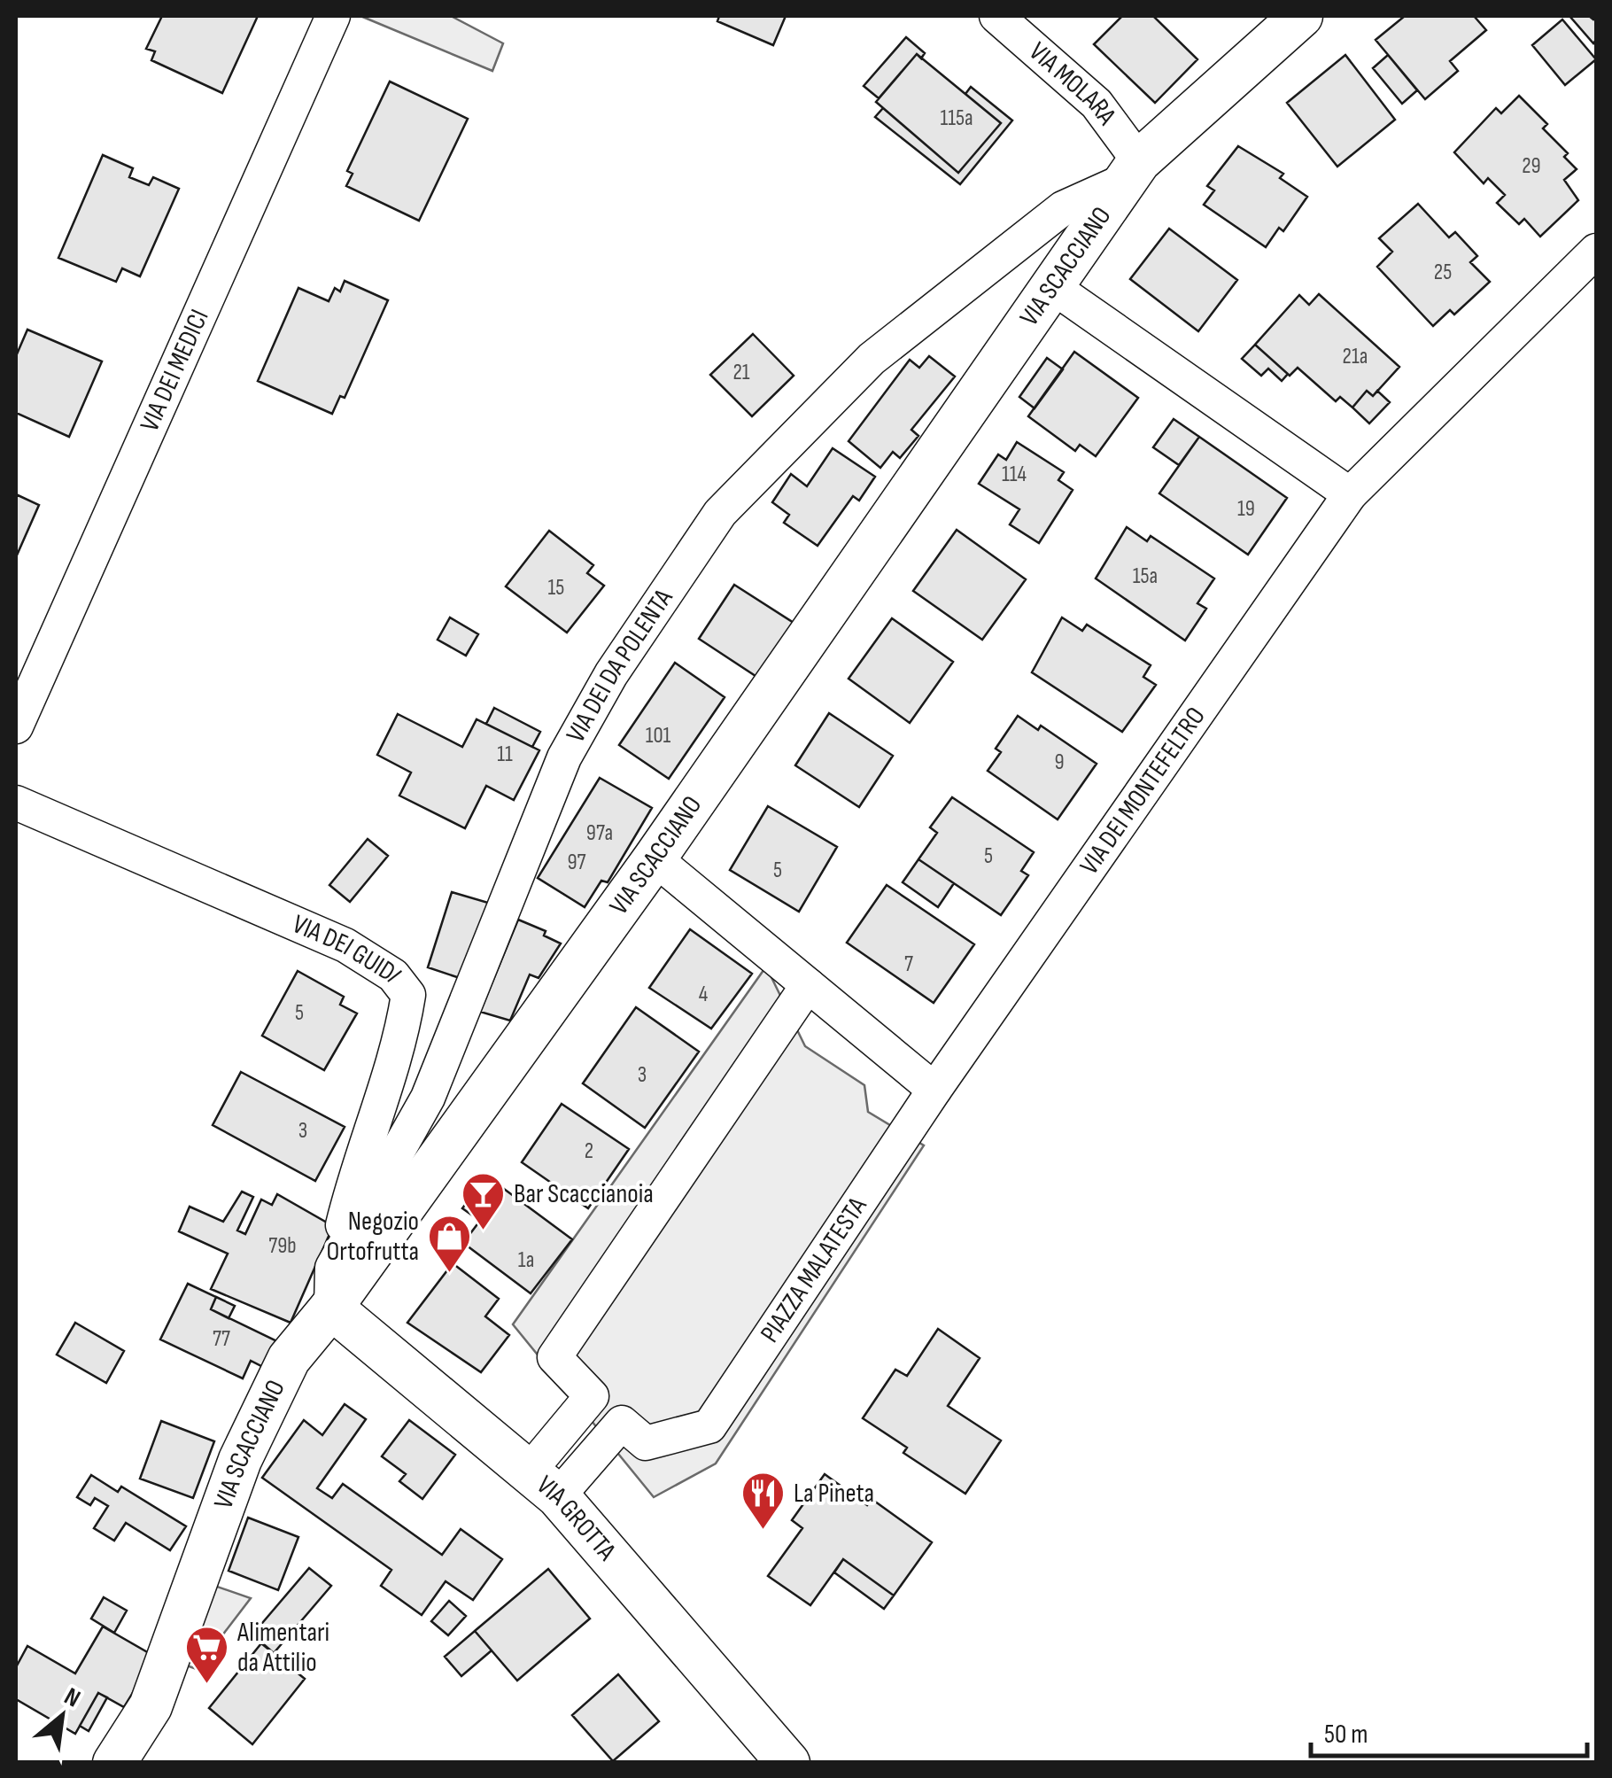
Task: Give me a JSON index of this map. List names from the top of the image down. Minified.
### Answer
{"streets":{"street":["VIA MOLARA","VIA SCACCIANO","VIA DEI MEDICI","VIA DEI DA POLENTA","VIA DEI MONTEFELTRO","VIA DEI GUIDI","PIAZZA MALATESTA","VIA GROTTA"]},"crossings":[["VIA MOLARA","VIA SCACCIANO"],["VIA MOLARA","VIA DEI DA POLENTA"],["VIA SCACCIANO","VIA DEI DA POLENTA"],["VIA SCACCIANO","VIA DEI GUIDI"],["VIA SCACCIANO","VIA GROTTA"],["VIA DEI DA POLENTA","VIA DEI GUIDI"],["VIA DEI DA POLENTA","VIA GROTTA"],["VIA DEI MONTEFELTRO","PIAZZA MALATESTA"],["VIA DEI GUIDI","VIA GROTTA"],["PIAZZA MALATESTA","VIA GROTTA"]],"places":{"bar":["Bar Scaccianoia"],"shop":["Negozio Ortofrutta"],"restaurant":["La Pineta"],"supermarket":["Alimentari da Attilio"]},"house_numbers":["115a","29","25","21a","21","114","19","15a","15","101","11","9","97a","5","97","5","7","4","5","3","3","2","79b","1a","77"],"scale_bar":"50 m","north":"top right"}
